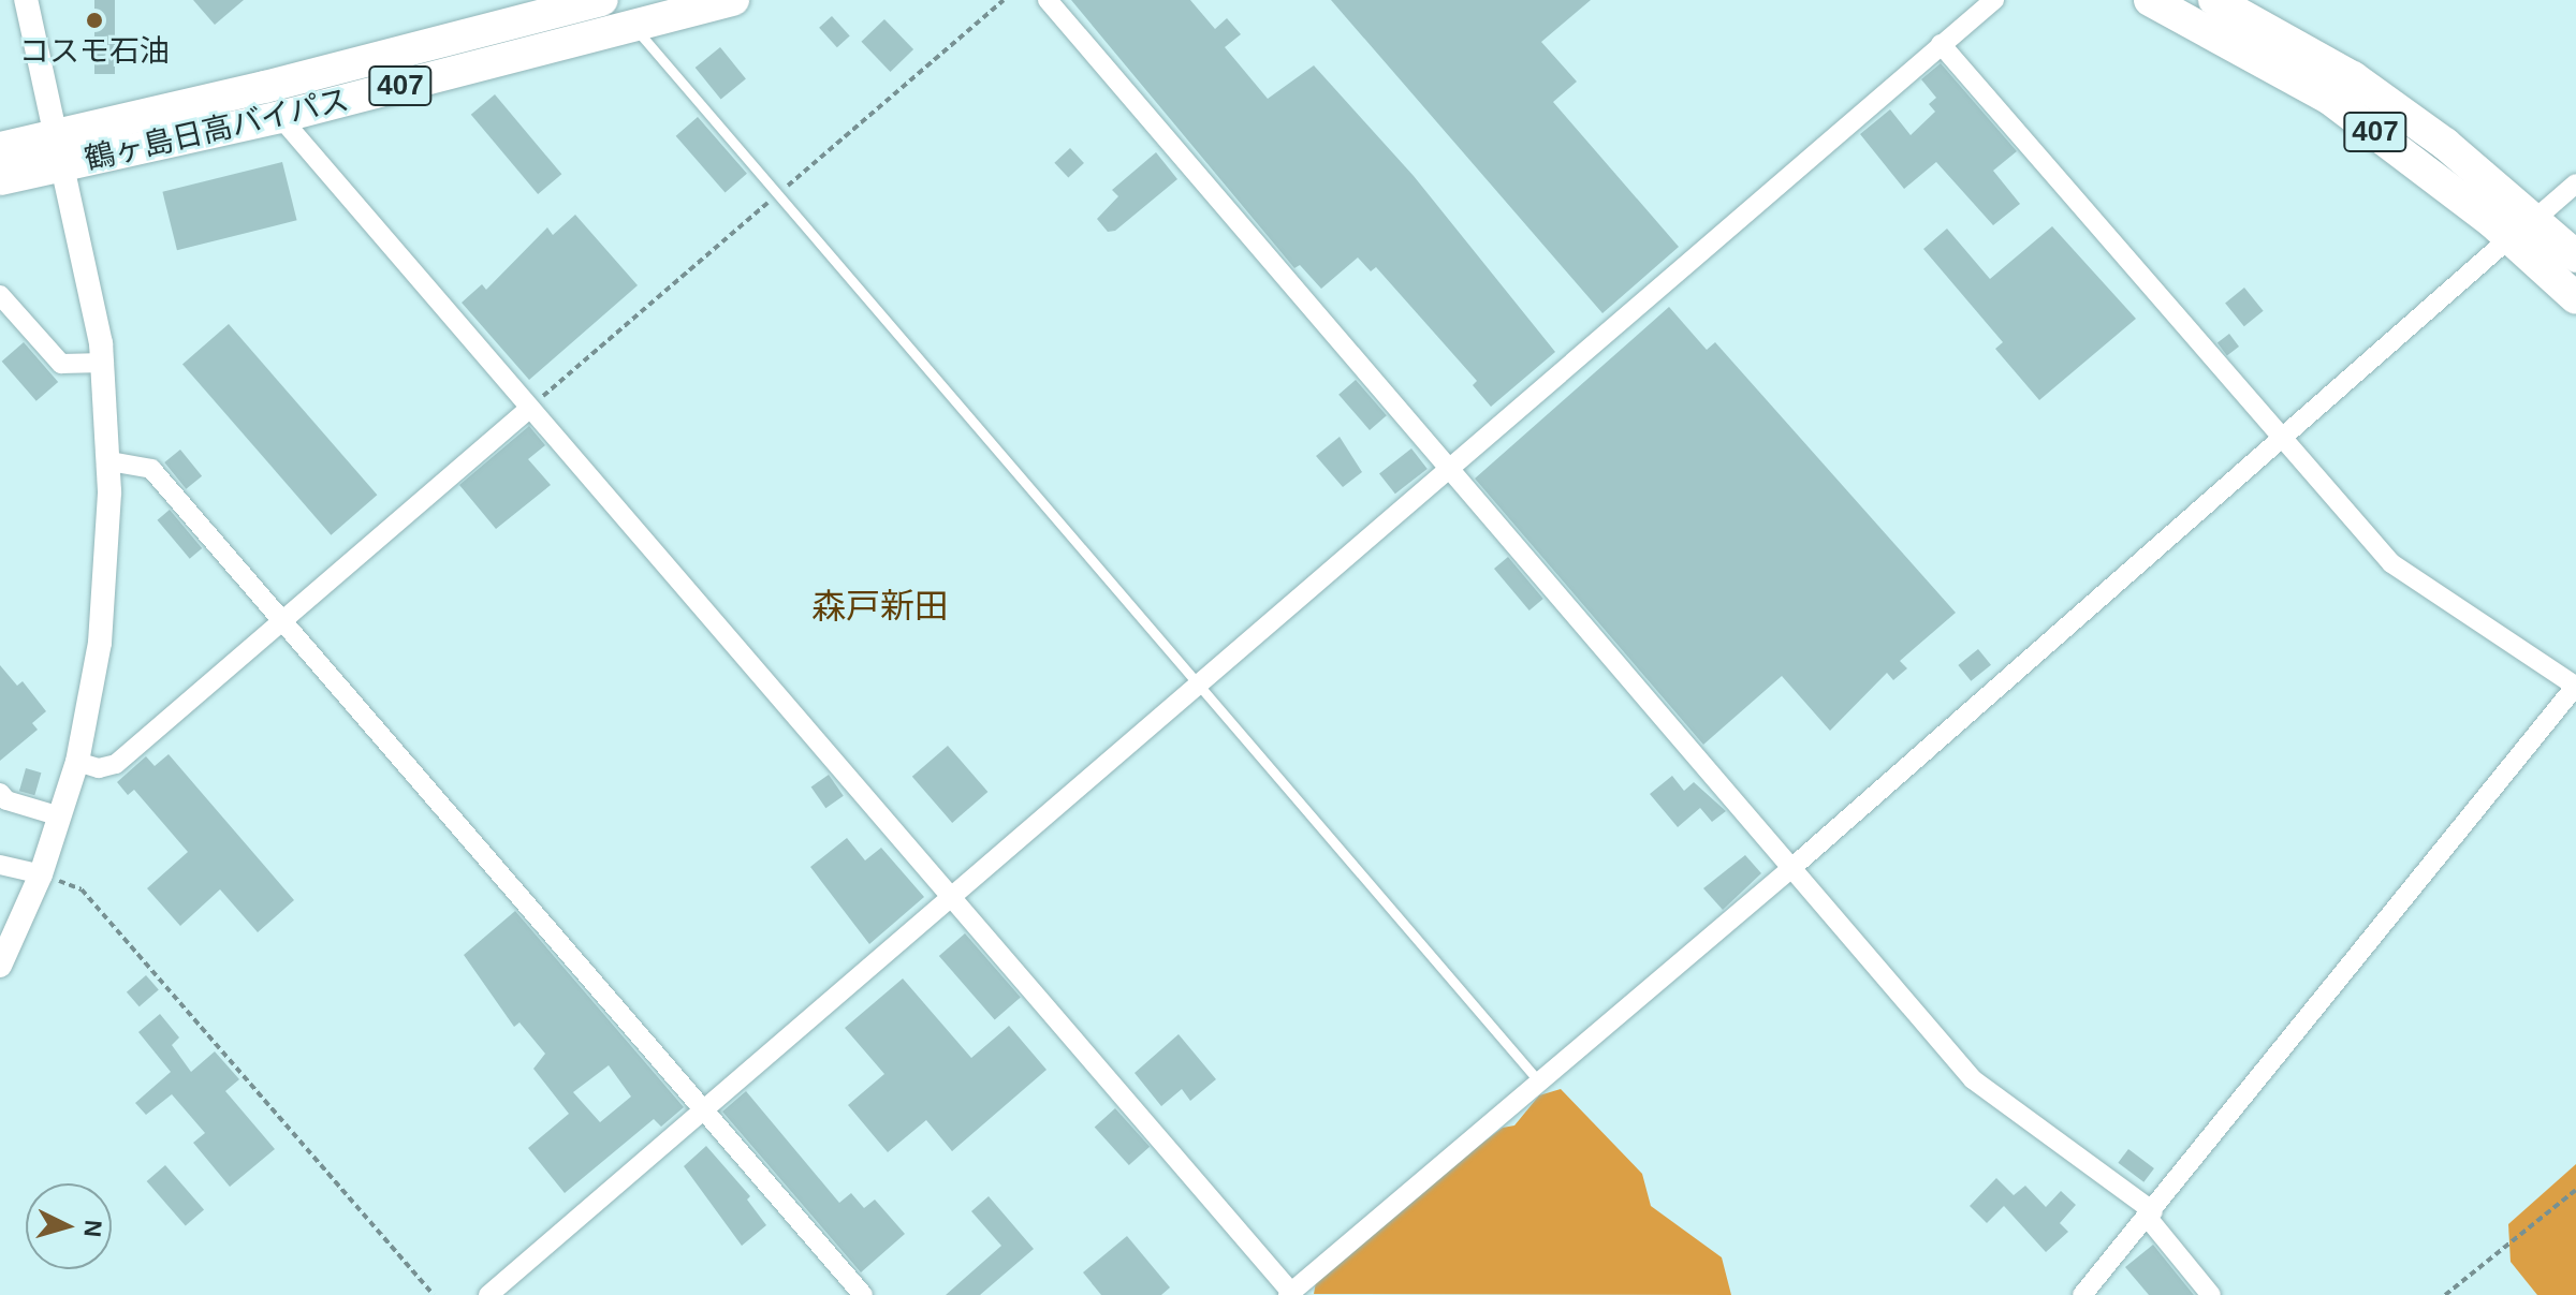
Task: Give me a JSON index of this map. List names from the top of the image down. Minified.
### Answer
{"streets":{"highway":["407","鶴ヶ島日高バイパス"]},"districts":["森戸新田"],"places":["コスモ石油"],"north":"right"}
